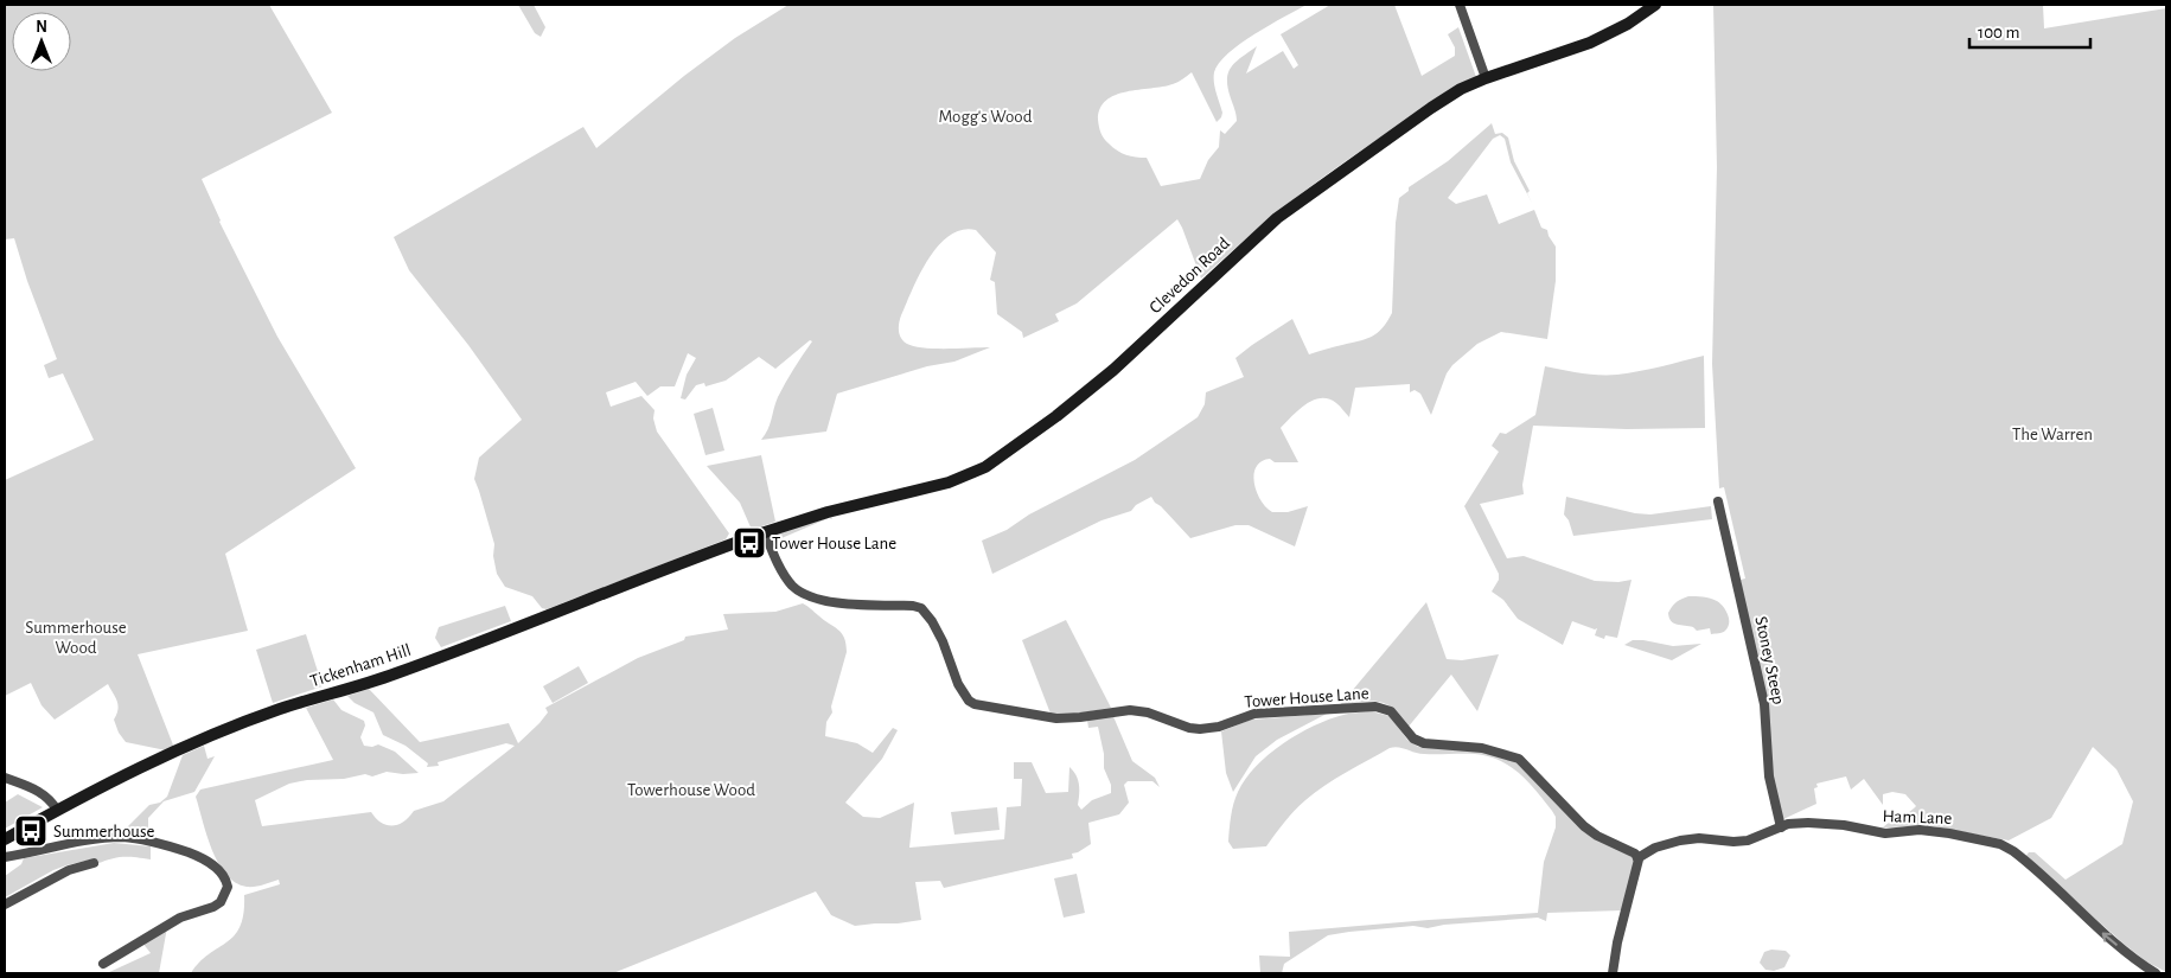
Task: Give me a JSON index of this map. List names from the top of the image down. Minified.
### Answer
{"streets":{"main road":["Clevedon Road","Tickenham Hill"],"street":["Stoney Steep","Tower House Lane","Ham Lane"]},"crossings":[["Clevedon Road","Tickenham Hill"],["Clevedon Road","Tower House Lane"],["Stoney Steep","Ham Lane"],["Tower House Lane","Ham Lane"]],"one_way":["Ham Lane"],"parks":["Mogg's Wood","The Warren","Summerhouse Wood","Towerhouse Wood"],"places":{"bus stop":["Tower House Lane","Summerhouse"]},"scale_bar":"100 m","north":"top"}
